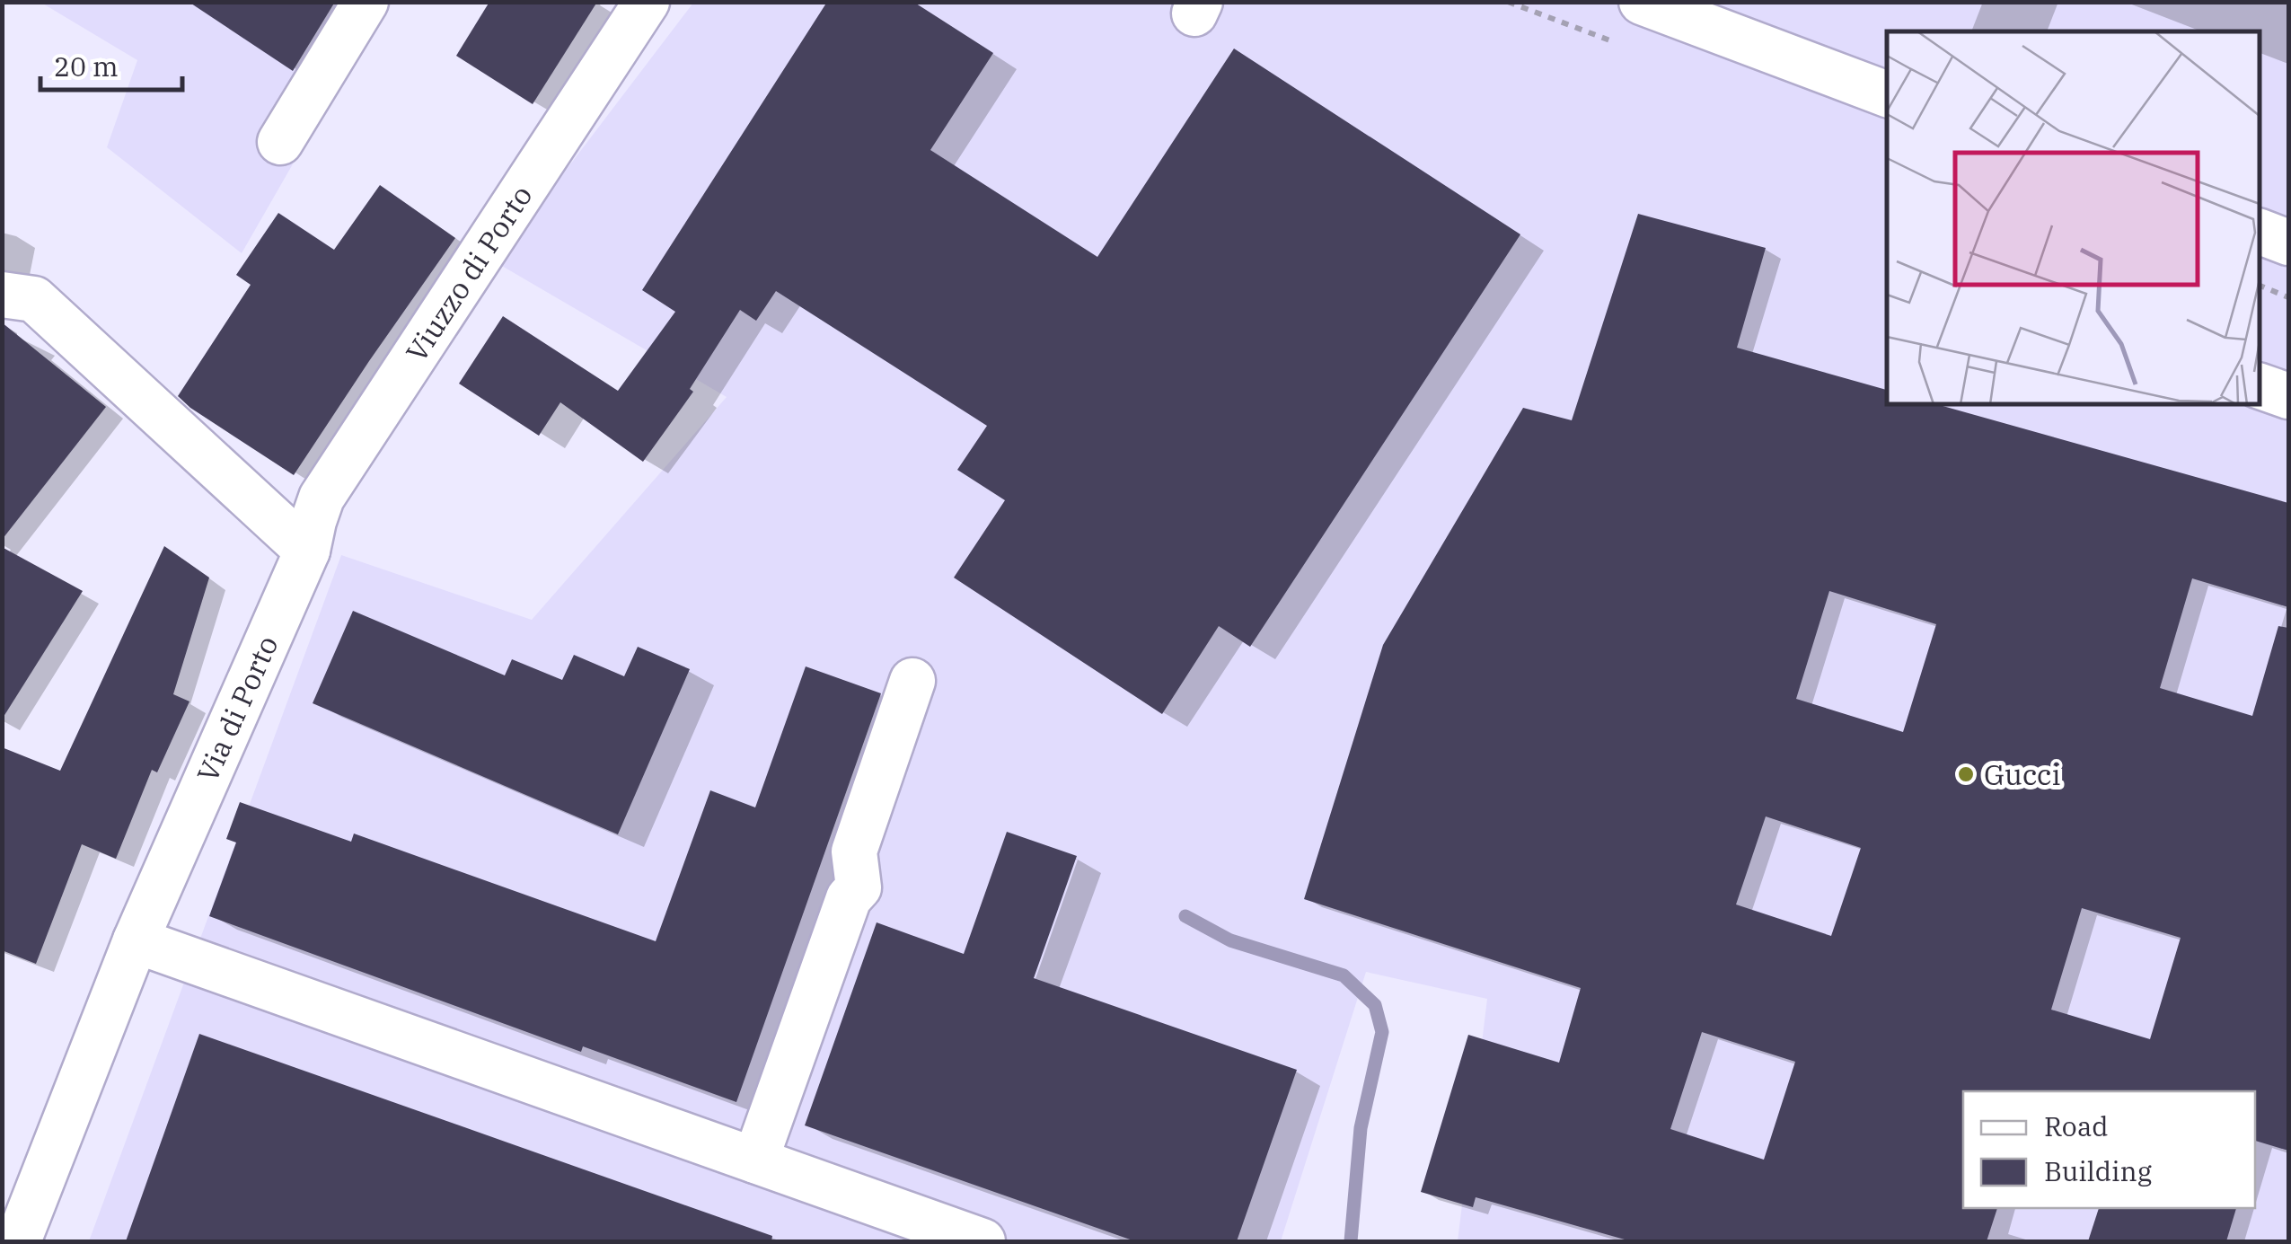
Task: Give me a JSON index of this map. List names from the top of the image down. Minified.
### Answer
{"streets":{"street":["Viuzzo di Porto","Via di Porto"]},"crossings":[["Viuzzo di Porto","Via di Porto"]],"places":["Gucci"],"legend":["Road","Building"],"scale_bar":"20 m"}
